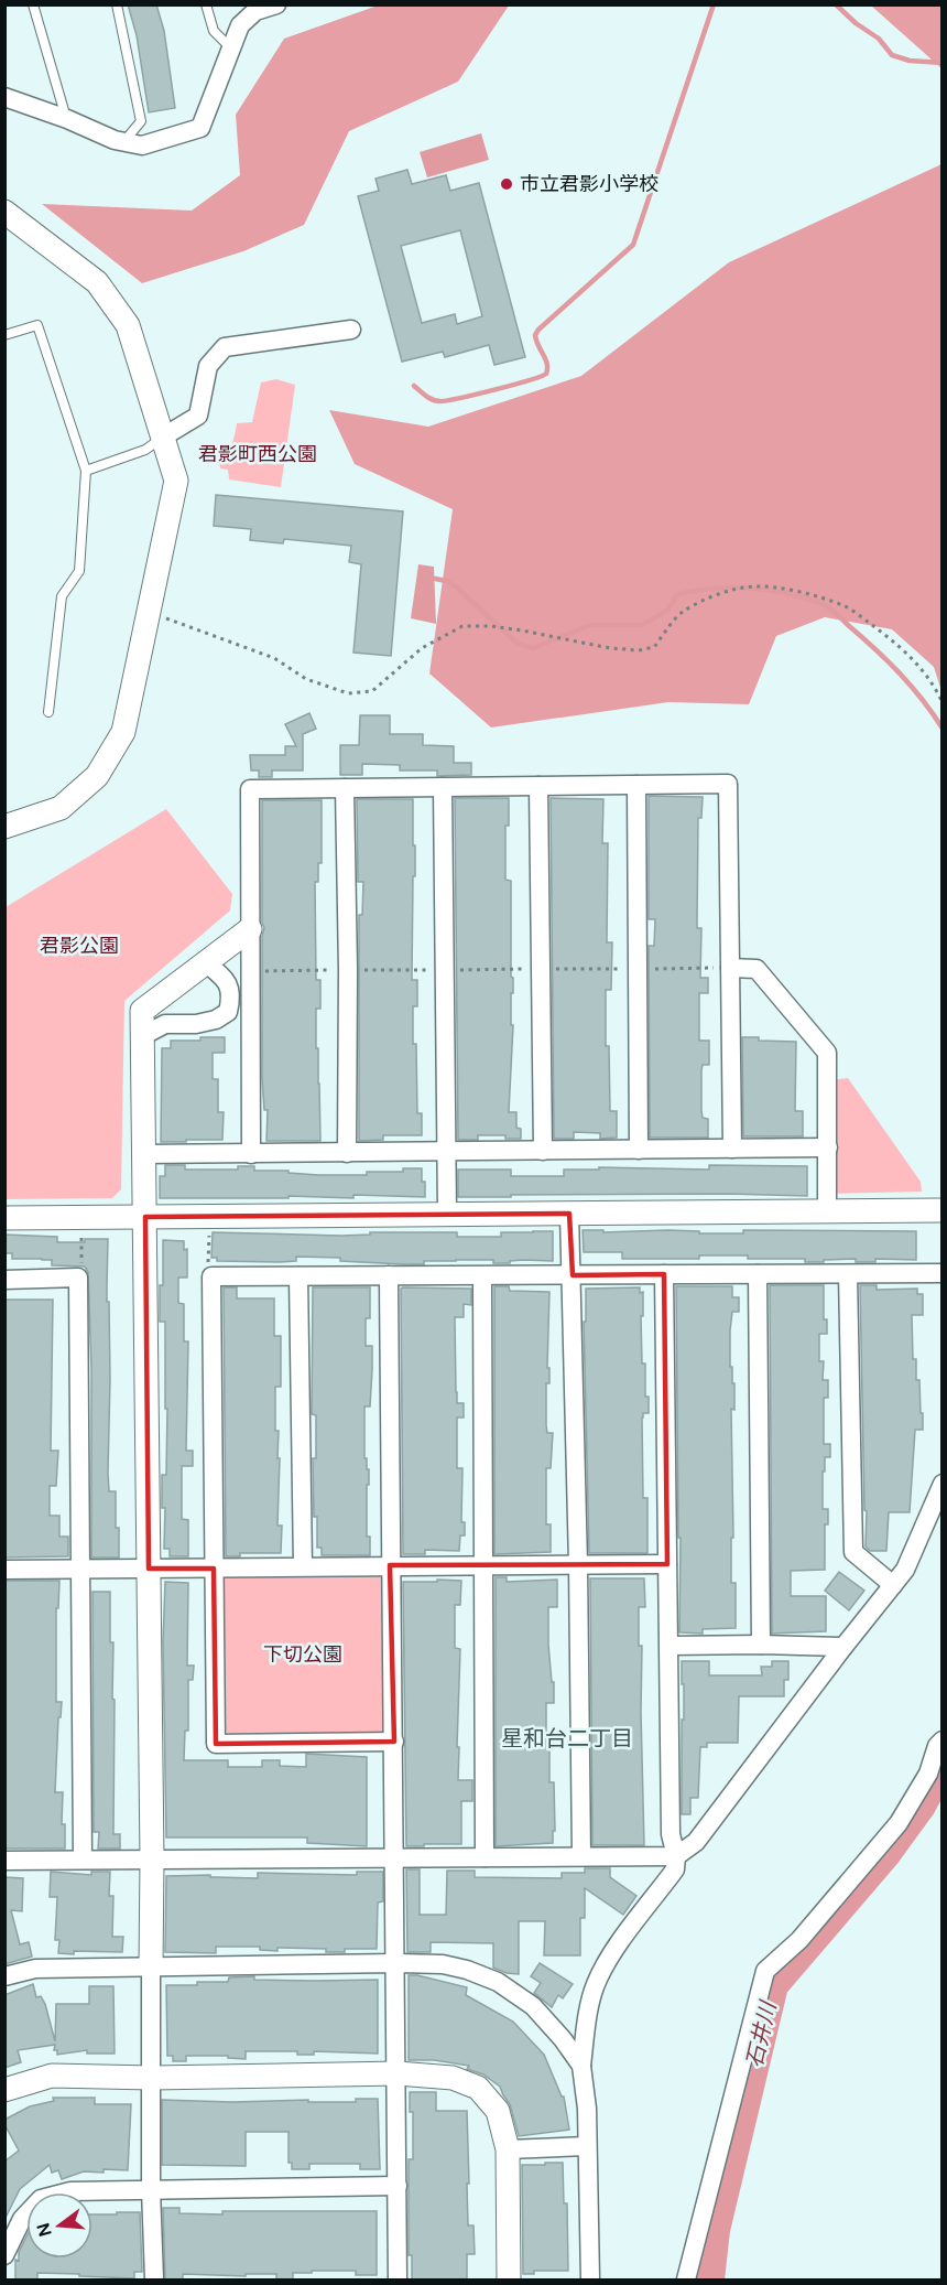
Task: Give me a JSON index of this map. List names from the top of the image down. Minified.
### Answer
{"districts":["星和台二丁目"],"water":["石井川"],"parks":["君影町西公園","君影公園","下切公園"],"places":["市立君影小学校"],"north":"left"}
